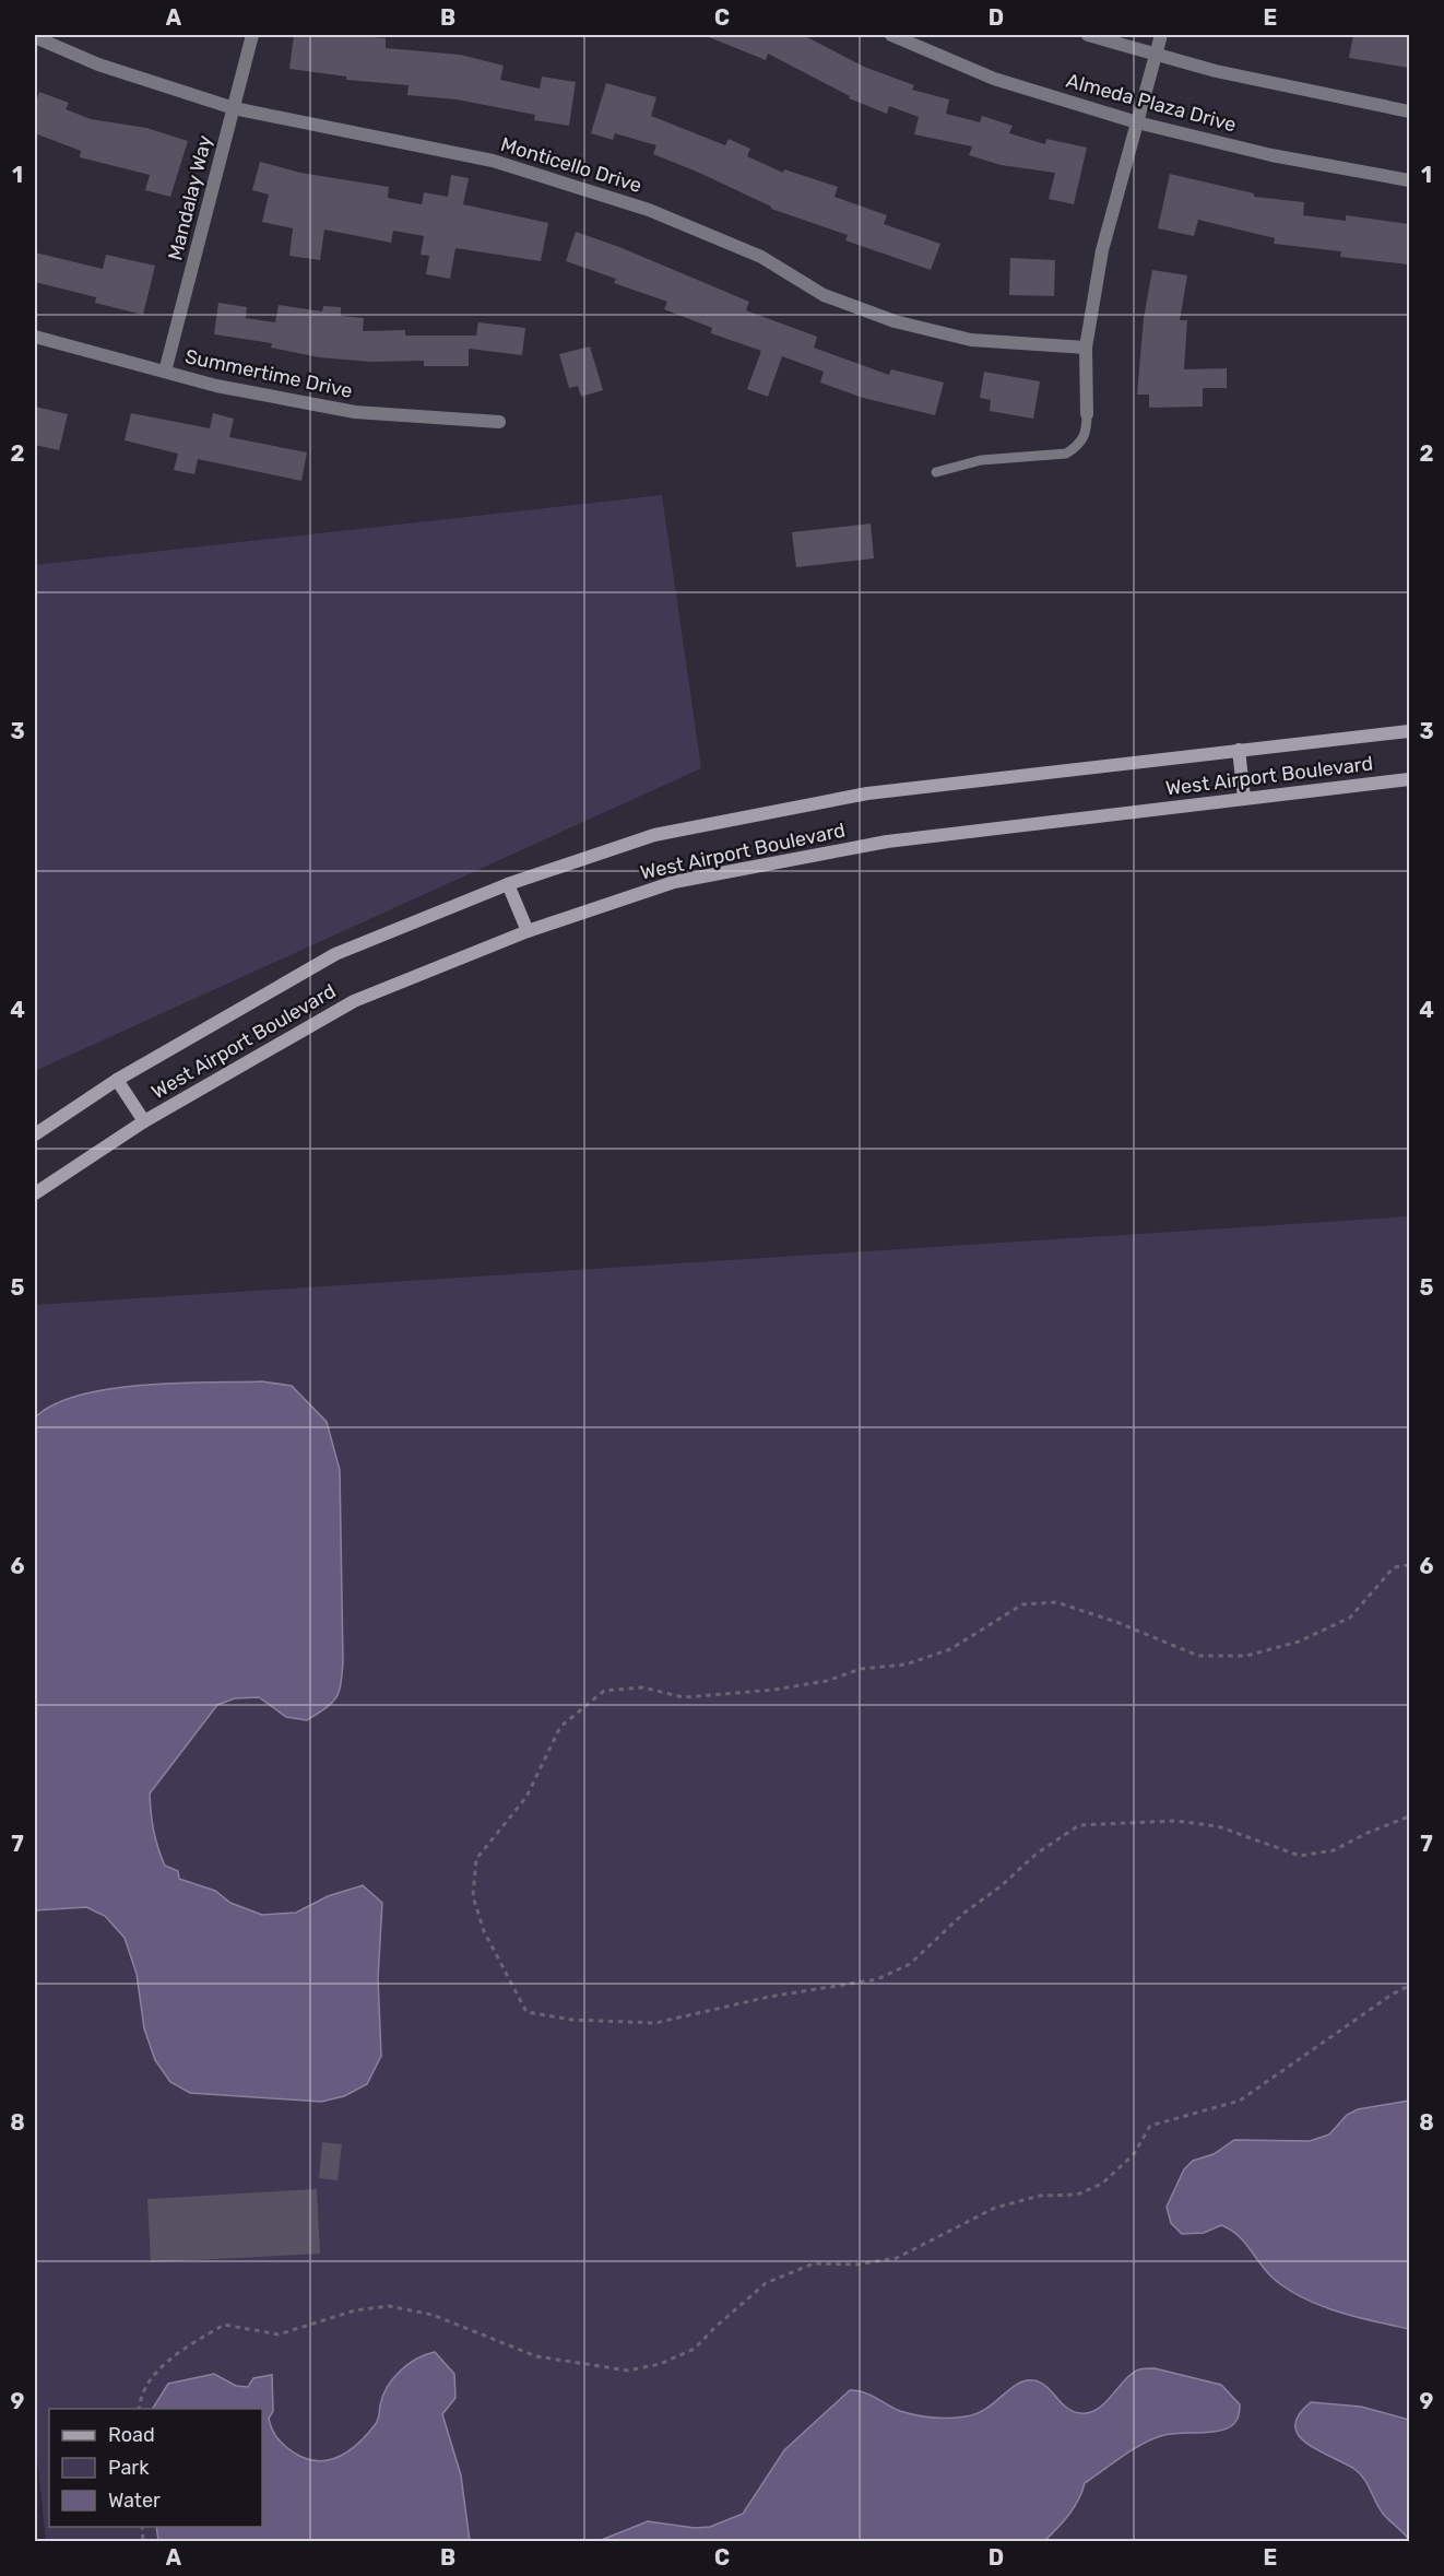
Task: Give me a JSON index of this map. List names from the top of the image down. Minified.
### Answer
{"streets":{"main road":["West Airport Boulevard"],"street":["Almeda Plaza Drive","Monticello Drive","Mandalay Way","Summertime Drive"]},"crossings":[["Monticello Drive","Mandalay Way"],["Mandalay Way","Summertime Drive"]],"legend":["Road","Park","Water"],"grid":{"columns":["A","B","C","D","E"],"rows":["1","2","3","4","5","6","7","8","9"]}}
